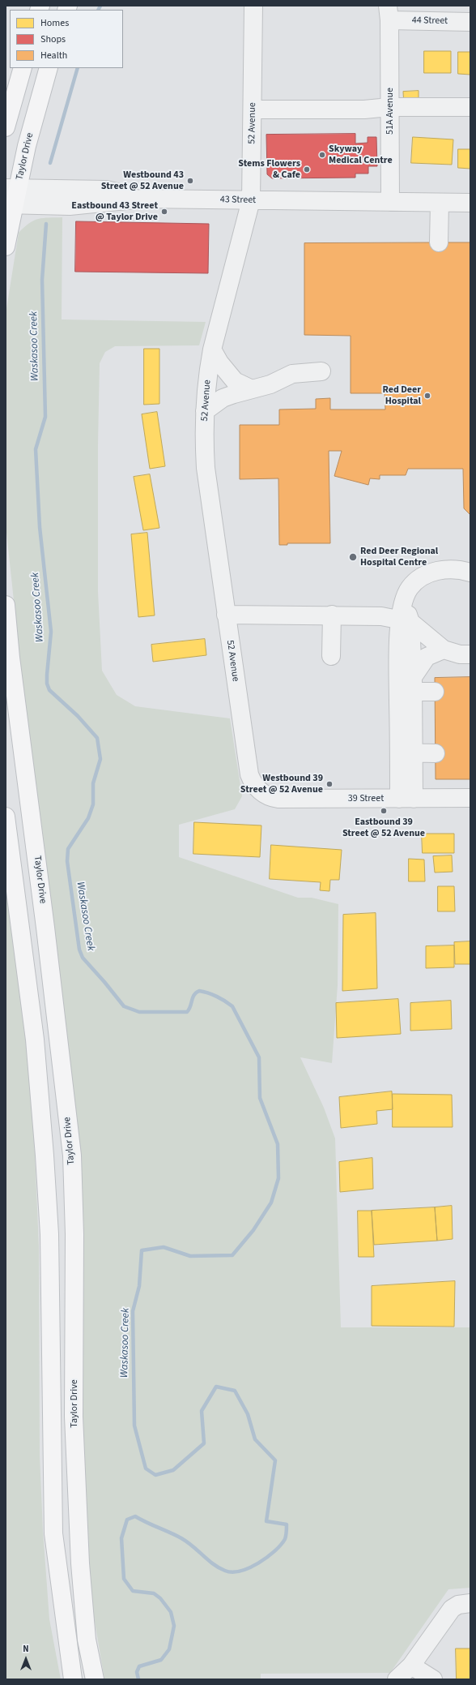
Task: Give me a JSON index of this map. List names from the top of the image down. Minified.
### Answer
{"streets":{"main road":["Taylor Drive"],"street":["44 Street","51A Avenue","52 Avenue","43 Street","39 Street"]},"crossings":[["44 Street","51A Avenue"],["51A Avenue","43 Street"],["52 Avenue","43 Street"],["52 Avenue","39 Street"],["Taylor Drive","43 Street"]],"water":["Waskasoo Creek"],"places":["Skyway Medical Centre","Stems Flowers & Cafe","Westbound 43 Street @ 52 Avenue","Eastbound 43 Street @ Taylor Drive","Red Deer Hospital","Red Deer Regional Hospital Centre","Westbound 39 Street @ 52 Avenue","Eastbound 39 Street @ 52 Avenue"],"legend":["Homes","Shops","Health"],"north":"top"}
